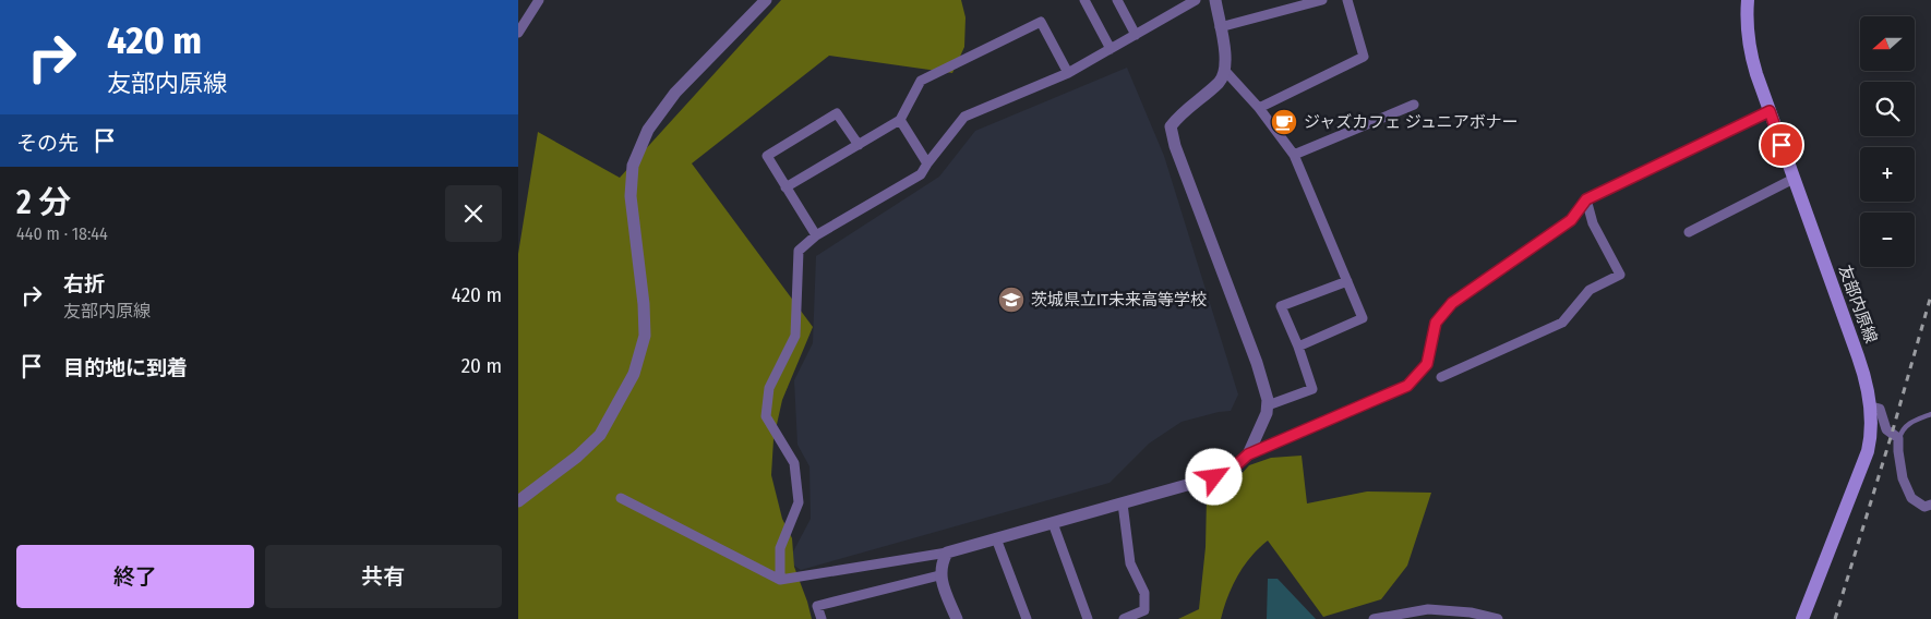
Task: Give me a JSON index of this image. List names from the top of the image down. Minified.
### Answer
{"streets":{"main road":["友部内原線"]},"places":{"cafe":["ジャズカフェ ジュニアボナー"],"school or university":["茨城県立IT未来高等学校"]},"north":"left","page":{"turn":["420 m","友部内原線"],"map_buttons":["+","−"],"then":"その先","heading":["2 分","440 m · 18:44"],"list":[{"name":"右折","note":"友部内原線","value":"420 m"},{"name":"目的地に到着","value":"20 m"}],"buttons":["終了","共有"]}}
